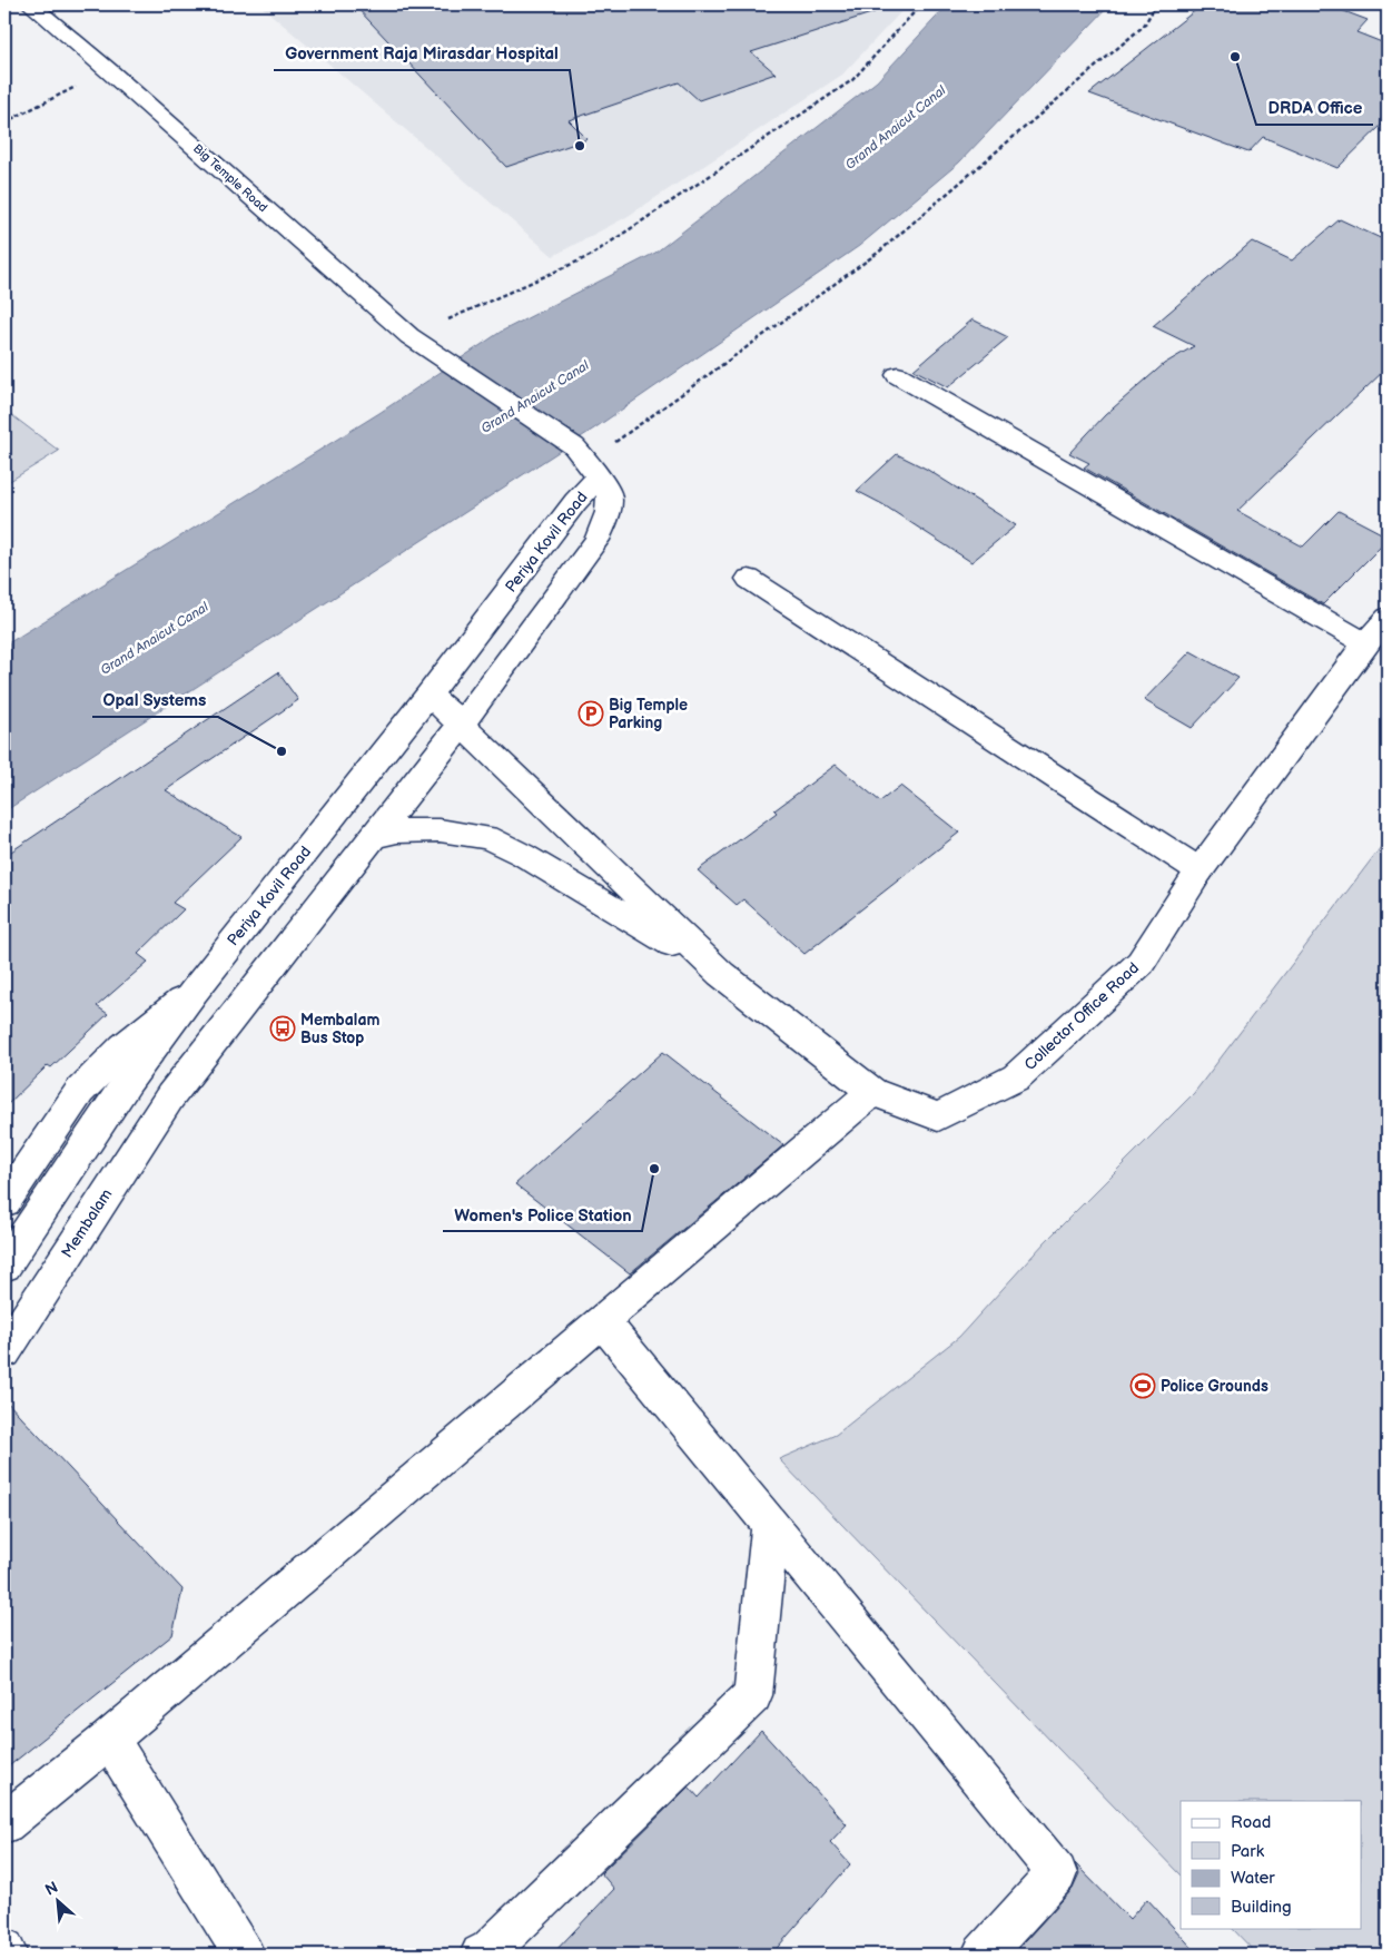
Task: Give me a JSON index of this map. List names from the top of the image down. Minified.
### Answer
{"streets":{"main road":["Big Temple Road","Periya Kovil Road","Collector Office Road","Membalam"]},"crossings":[["Big Temple Road","Periya Kovil Road"],["Periya Kovil Road","Membalam"]],"water":["Grand Anaicut Canal"],"places":{"other":["DRDA Office","Government Raja Mirasdar Hospital","Opal Systems","Women's Police Station"],"parking":["Big Temple Parking"],"bus stop":["Membalam Bus Stop"],"sports":["Police Grounds"]},"legend":["Road","Park","Water","Building"],"north":"top left"}
